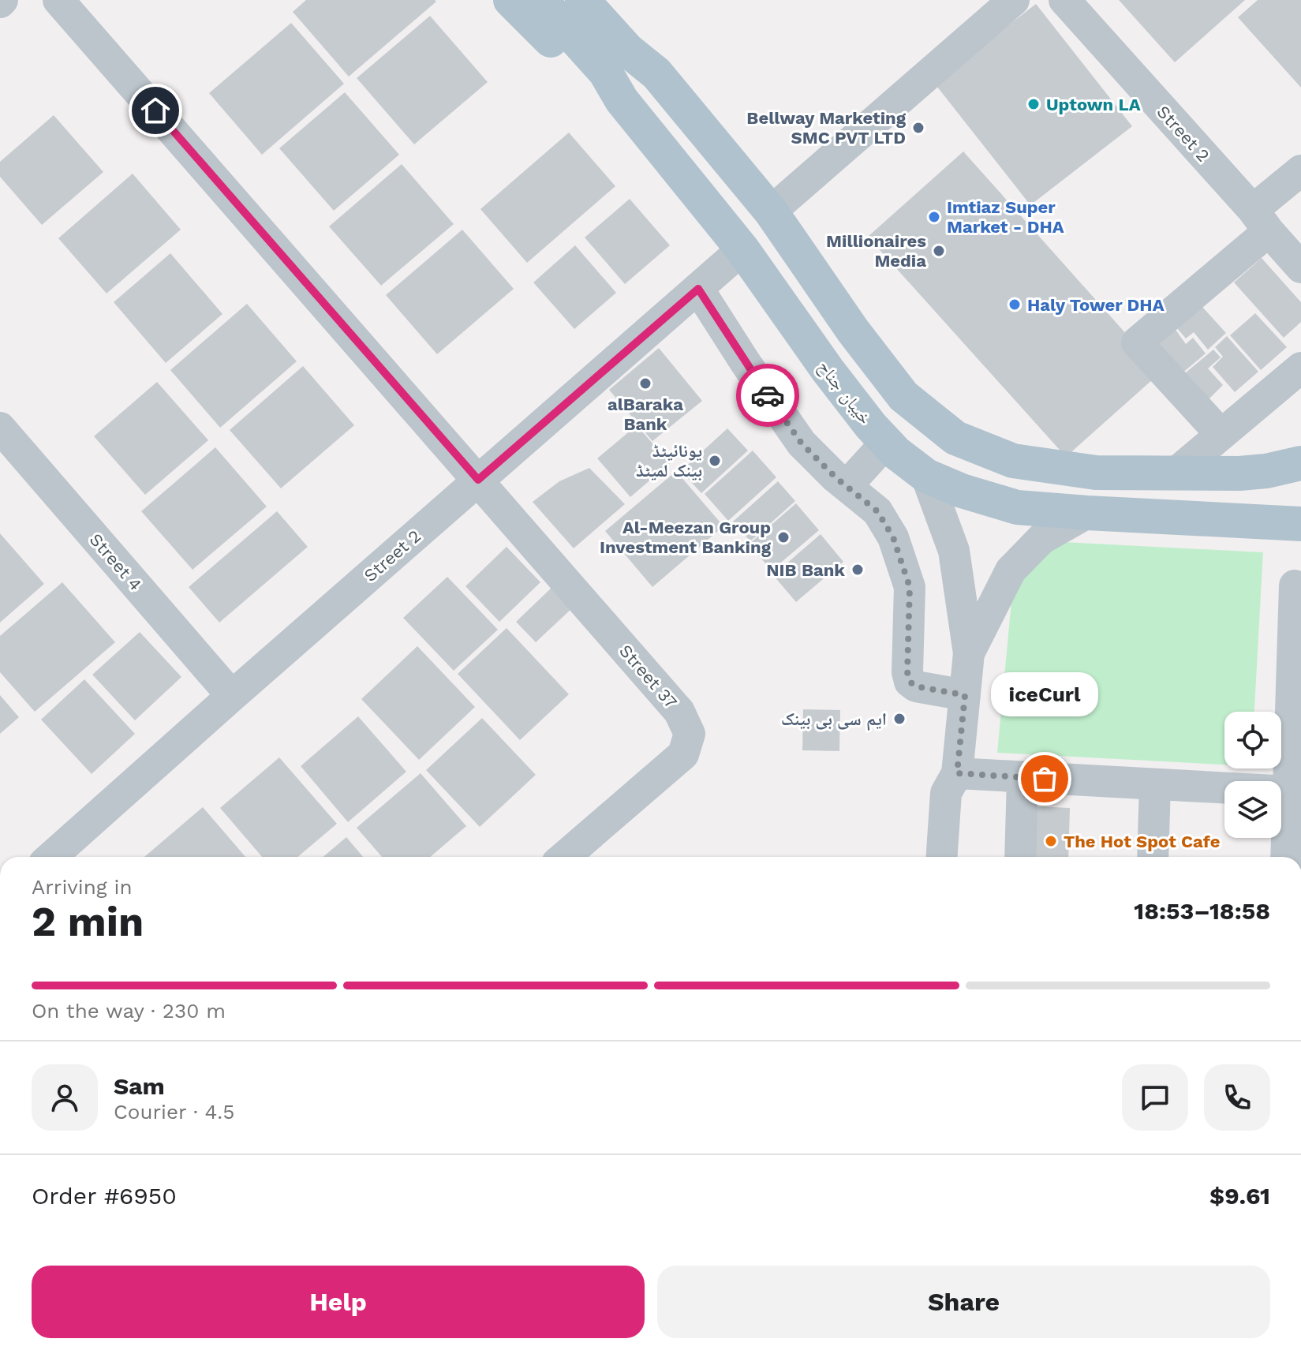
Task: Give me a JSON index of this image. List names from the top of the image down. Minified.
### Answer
{"streets":{"main road":["خیبان جناح"],"street":["Street 2","Street 4","Street 37"]},"crossings":[["Street 2","خیبان جناح"],["Street 2","Street 4"],["Street 2","Street 37"]],"places":["Uptown LA","Bellway Marketing SMC PVT LTD","Imtiaz Super Market - DHA","Millionaires Media","Haly Tower DHA","alBaraka Bank","یونائیٹڈ بینک لمیٹڈ","Al-Meezan Group Investment Banking","NIB Bank","ایم سی بی بینک","iceCurl","The Hot Spot Cafe"],"page":{"bubble":"iceCurl","heading":["2 min","Arriving in","18:53–18:58"],"panel":["Sam","Courier · 4.5","Order #6950","$9.61"],"bar":"On the way · 230 m","buttons":["Help","Share"]}}
